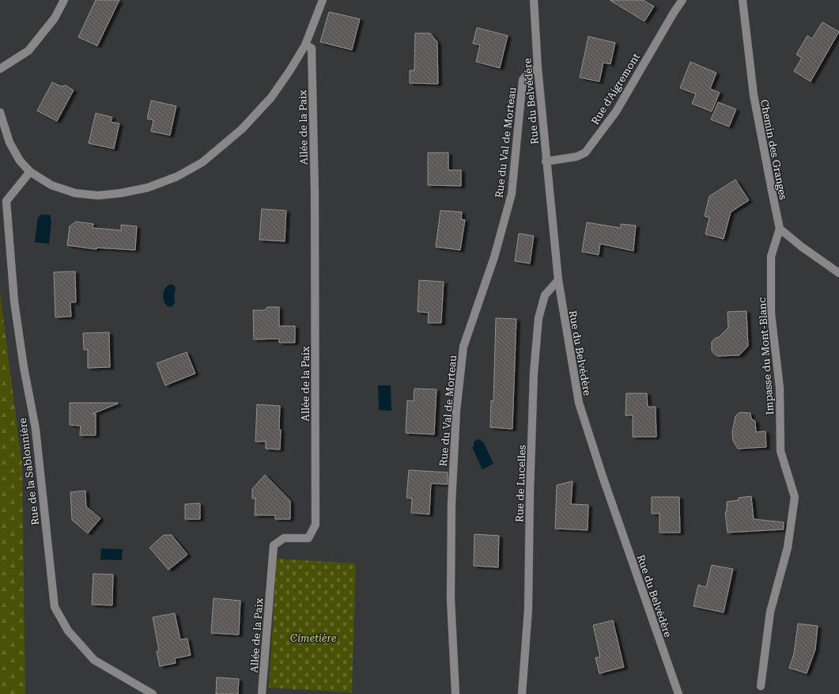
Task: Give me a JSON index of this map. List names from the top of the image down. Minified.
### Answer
{"streets":{"street":["Rue d'Aigremont","Rue du Belvédère","Allée de la Paix","Rue du Val de Morteau","Chemin des Granges","Impasse du Mont-Blanc","Rue de la Sablonnière","Rue de Lucelles"]},"crossings":[["Rue d'Aigremont","Rue du Belvédère"],["Rue du Belvédère","Rue du Val de Morteau"],["Rue du Belvédère","Rue de Lucelles"],["Chemin des Granges","Impasse du Mont-Blanc"]],"parks":["Cimetière"]}
